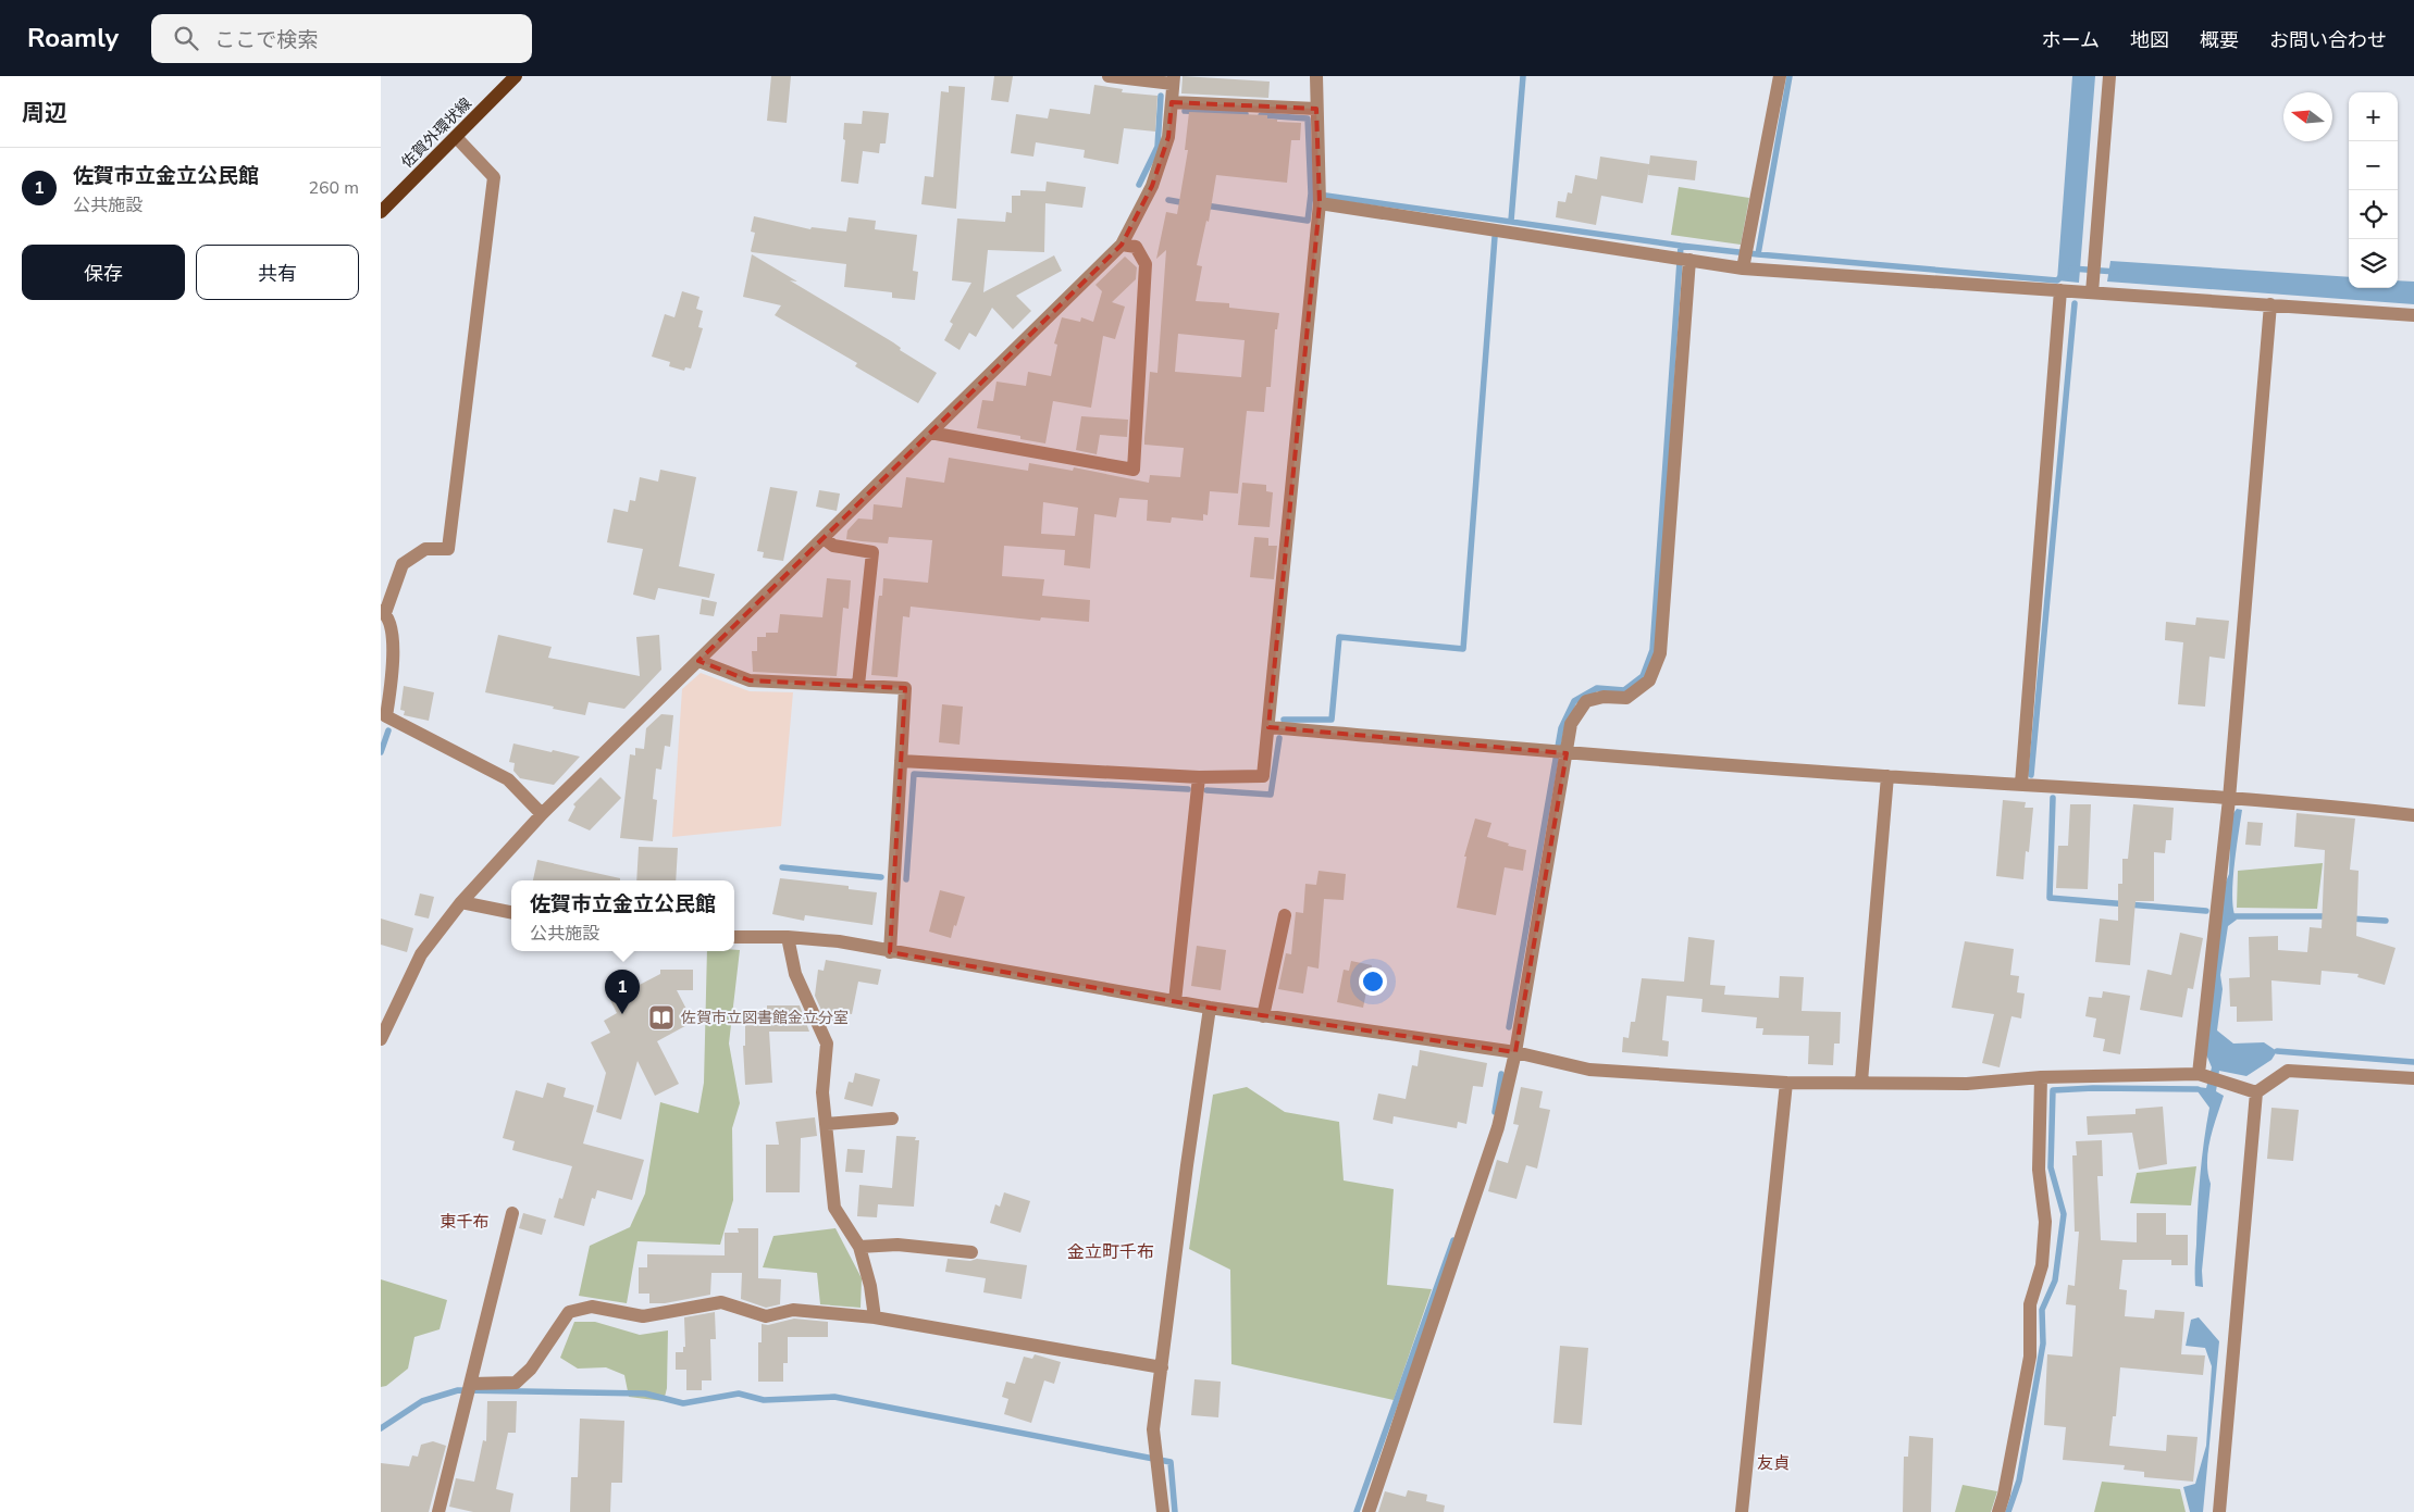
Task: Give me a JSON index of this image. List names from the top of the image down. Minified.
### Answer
{"streets":{"main road":["佐賀外環状線"]},"districts":["東千布","金立町千布","友貞"],"places":{"library":["佐賀市立図書館金立分室"]},"north":"left","page":{"header":"Roamly","search":"ここで検索","nav":["ホーム","地図","概要","お問い合わせ"],"heading":"周辺","map_buttons":["+","−"],"list":[{"mark":"1","name":"佐賀市立金立公民館","note":"公共施設","value":"260 m"}],"buttons":["保存","共有"],"popup":["佐賀市立金立公民館","公共施設"],"pins":"1"}}
